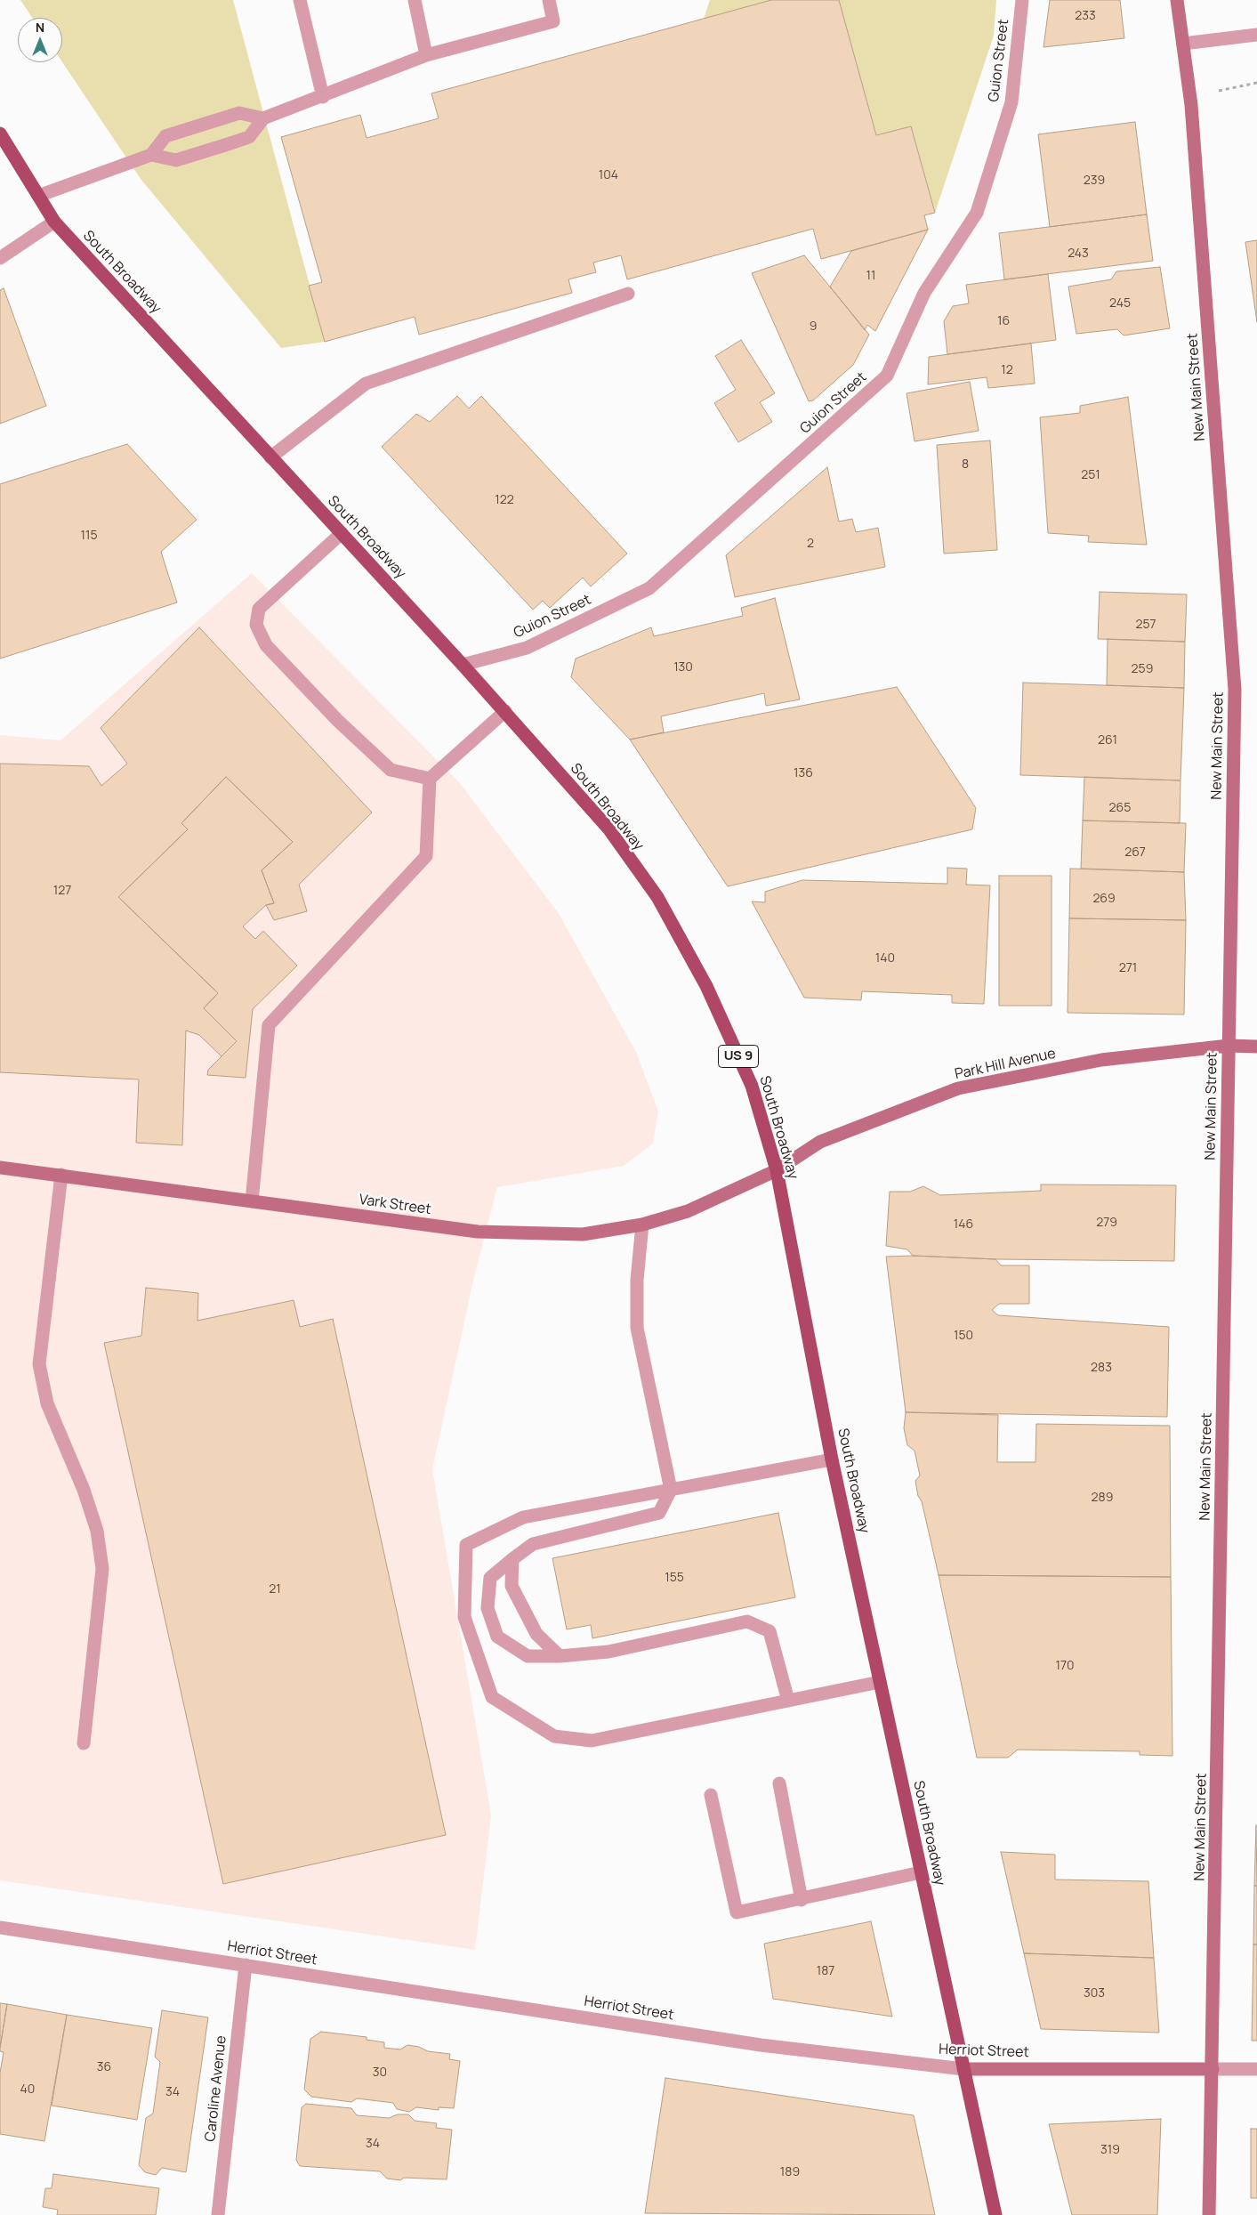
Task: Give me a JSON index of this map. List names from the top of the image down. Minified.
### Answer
{"streets":{"main road":["South Broadway","US 9"],"street":["Guion Street","New Main Street","Park Hill Avenue","Vark Street","Herriot Street","Caroline Avenue"]},"crossings":[["Guion Street","South Broadway"],["South Broadway","Park Hill Avenue"],["South Broadway","Vark Street"],["South Broadway","Herriot Street"],["New Main Street","Park Hill Avenue"],["New Main Street","Herriot Street"],["Park Hill Avenue","Vark Street"],["Herriot Street","Caroline Avenue"]],"house_numbers":["233","104","239","243","11","245","16","9","12","8","251","122","115","2","257","130","259","261","136","265","267","127","269","140","271","279","146","150","283","289","155","21","170","187","303","36","30","40","34","34","319","189"],"north":"top"}
